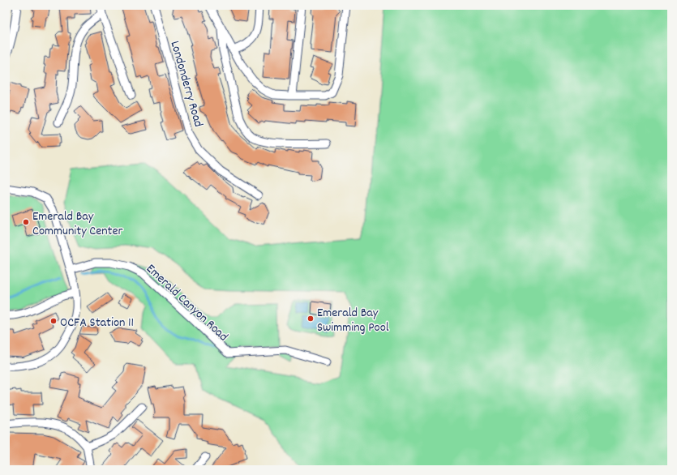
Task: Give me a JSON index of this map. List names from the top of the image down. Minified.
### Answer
{"streets":{"street":["Londonderry Road","Emerald Canyon Road"]},"places":["Emerald Bay Community Center","Emerald Bay Swimming Pool","OCFA Station 11"]}
